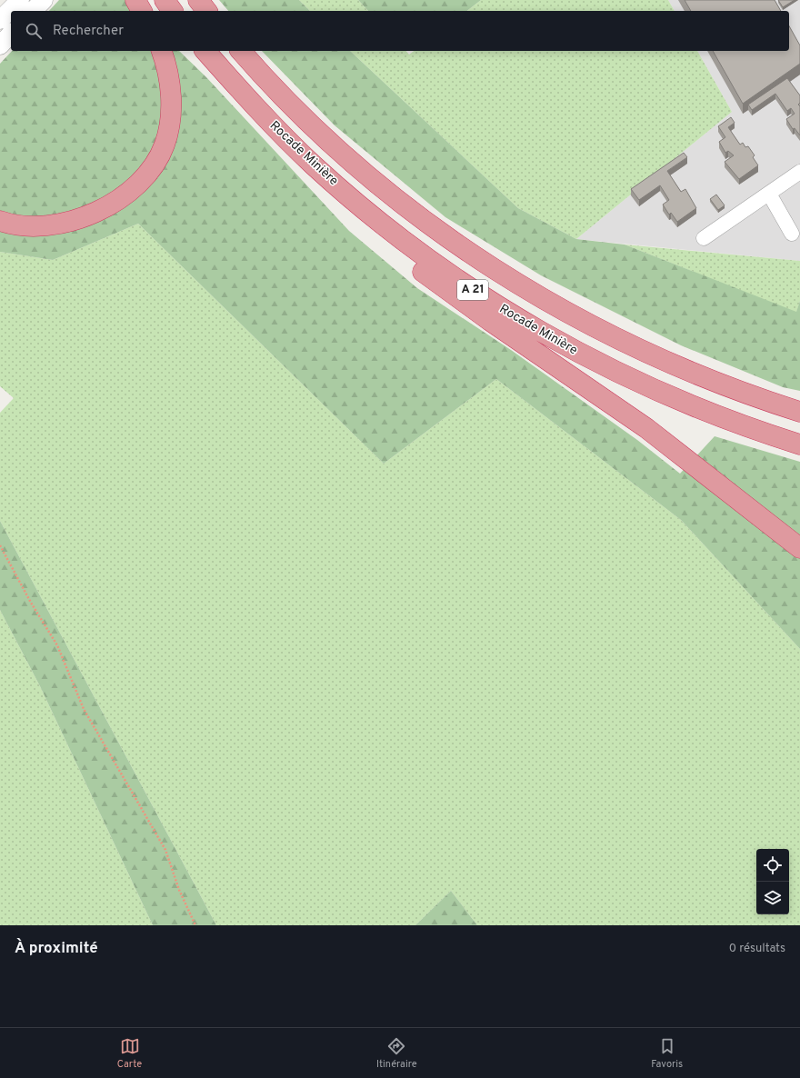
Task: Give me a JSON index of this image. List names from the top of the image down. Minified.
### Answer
{"streets":{"highway":["Rocade Minière","A 21"]},"page":{"search":"Rechercher","heading":["À proximité","0 résultats"],"nav":["Carte","Itinéraire","Favoris"]}}
